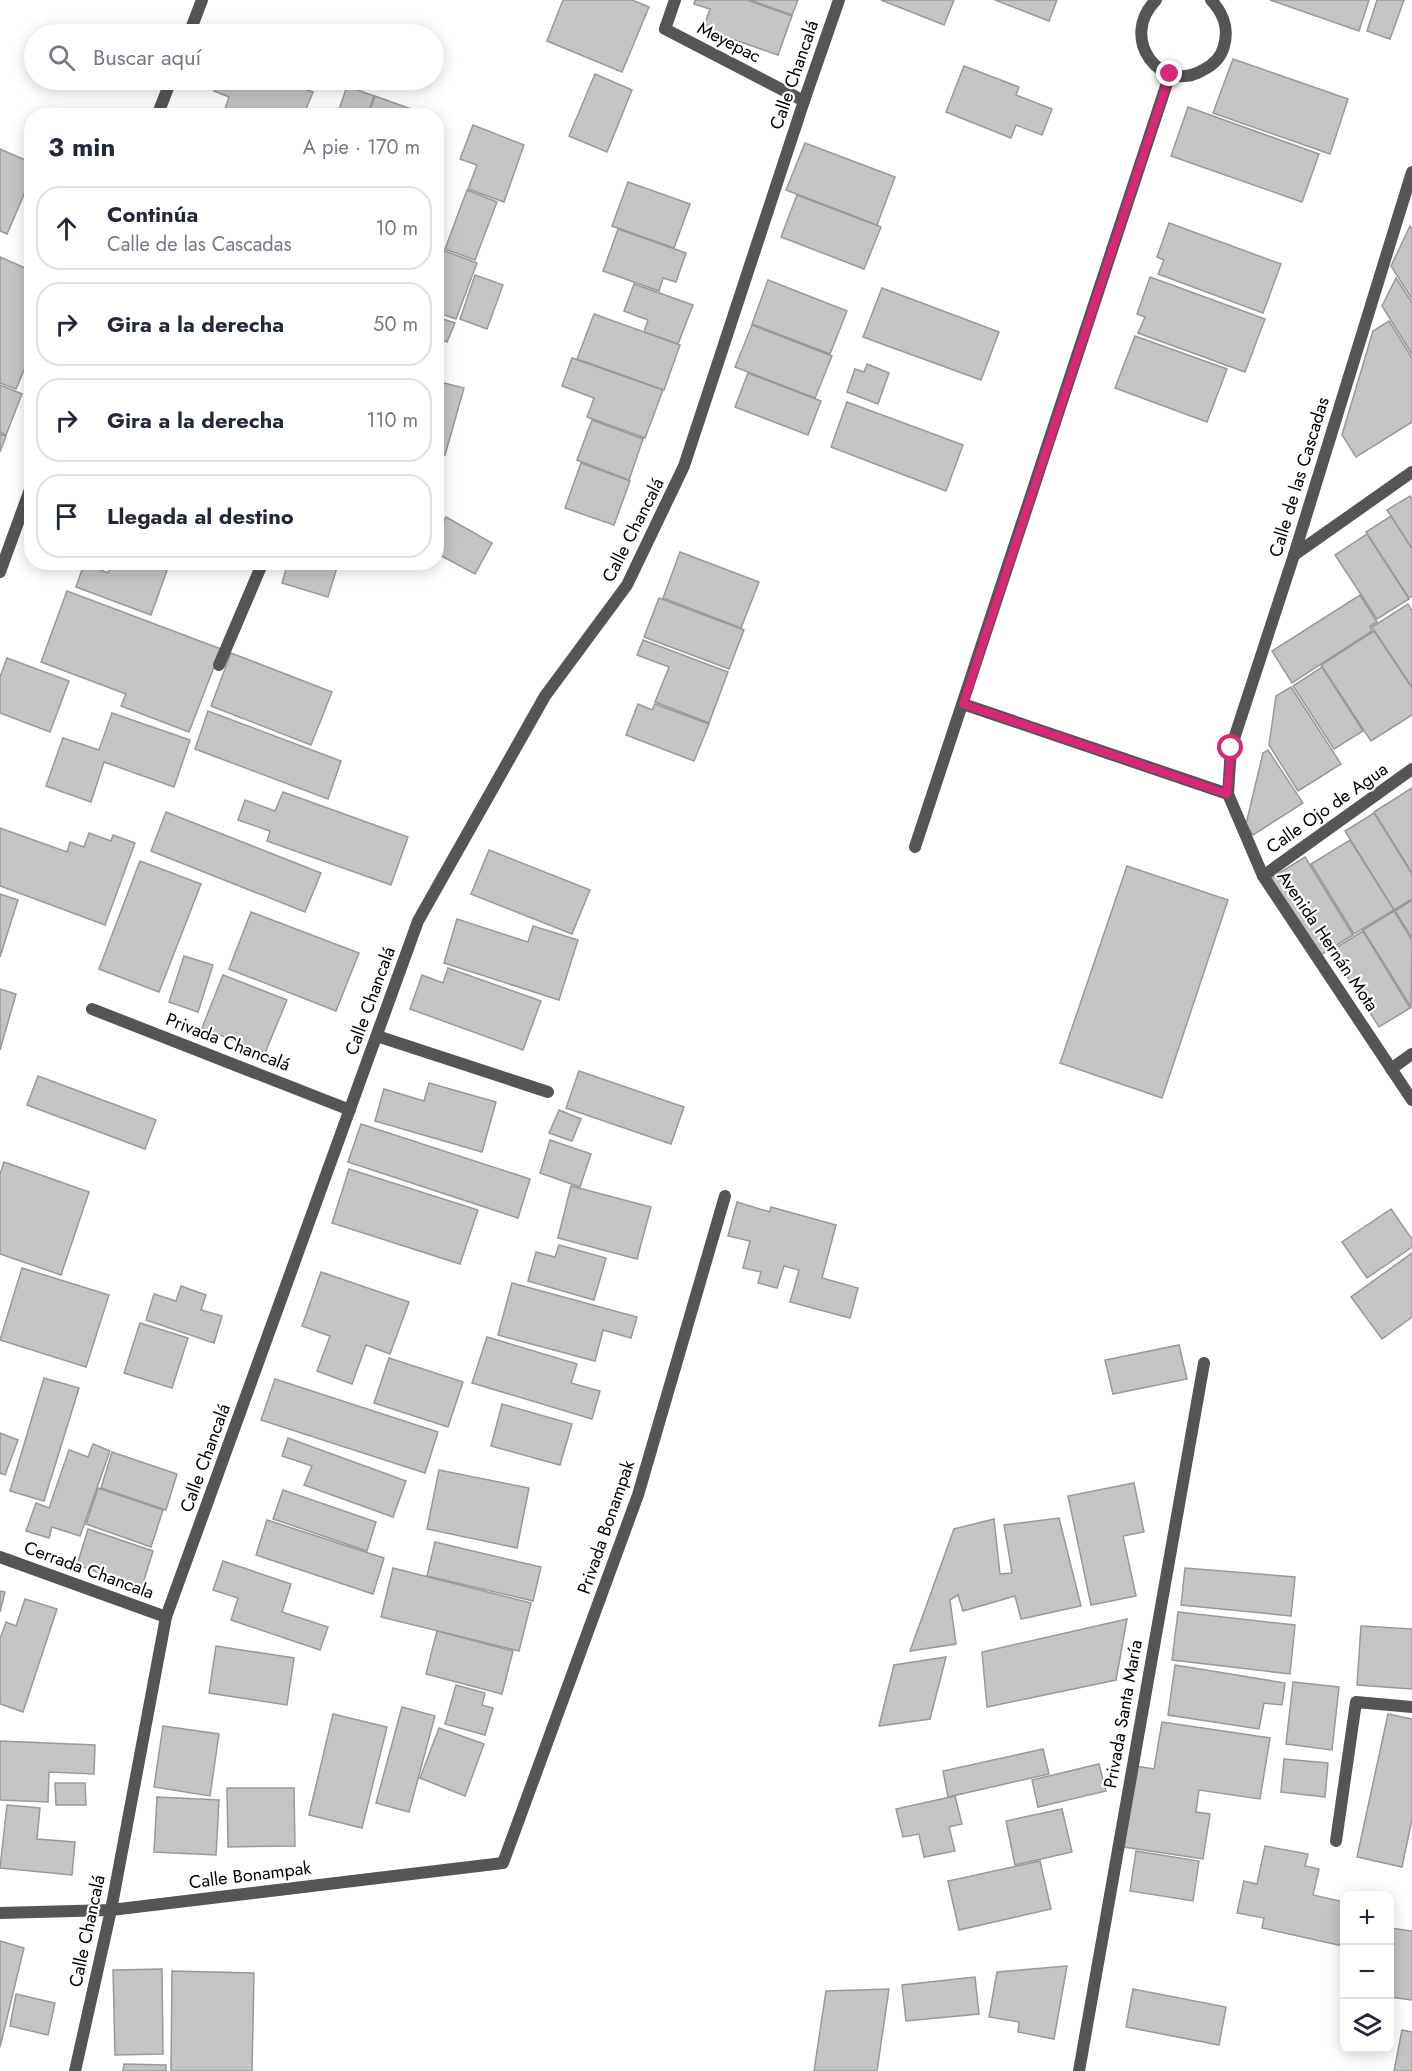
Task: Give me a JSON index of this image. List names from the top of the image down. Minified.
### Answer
{"streets":{"street":["Meyepac","Calle Chancalá","Calle de las Cascadas","Calle Ojo de Agua","Avenida Hernán Mota","Privada Chancalá","Privada Bonampak","Cerrada Chancala","Privada Santa María","Calle Bonampak"]},"crossings":[["Meyepac","Calle Chancalá"],["Calle Chancalá","Privada Chancalá"],["Calle Chancalá","Cerrada Chancala"],["Calle Chancalá","Calle Bonampak"],["Calle de las Cascadas","Avenida Hernán Mota"],["Calle Ojo de Agua","Avenida Hernán Mota"],["Privada Bonampak","Calle Bonampak"]],"page":{"search":"Buscar aquí","heading":["3 min","A pie · 170 m"],"list":[["Continúa","Calle de las Cascadas","10 m"],["Gira a la derecha","50 m"],["Gira a la derecha","110 m"],"Llegada al destino"],"map_buttons":["+","−"]}}
